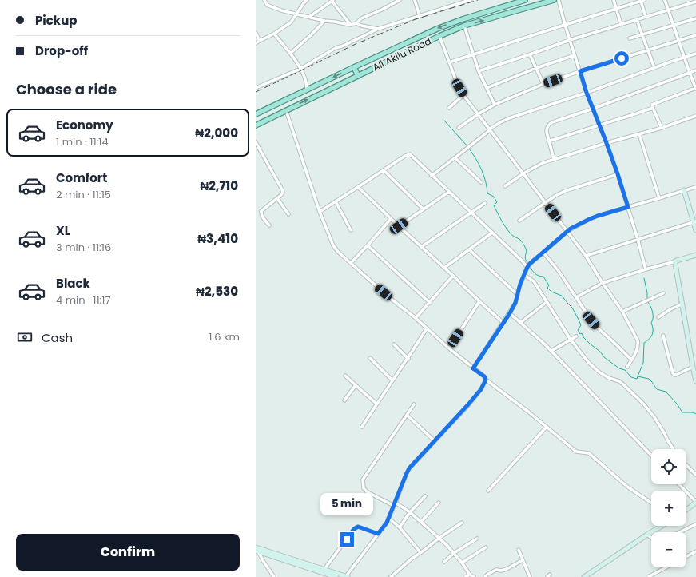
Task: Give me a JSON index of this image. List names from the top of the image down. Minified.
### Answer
{"streets":{"main road":["Ali Akilu Road"]},"page":{"banner":["Pickup","Drop-off"],"heading":"Choose a ride","list":[{"name":"Economy","note":"1 min · 11:14","value":"₦2,000"},{"name":"Comfort","note":"2 min · 11:15","value":"₦2,710"},{"name":"XL","note":"3 min · 11:16","value":"₦3,410"},{"name":"Black","note":"4 min · 11:17","value":"₦2,530"}],"pay":["Cash","1.6 km"],"map_buttons":["+","−"],"bubble":"5 min","buttons":"Confirm"}}
